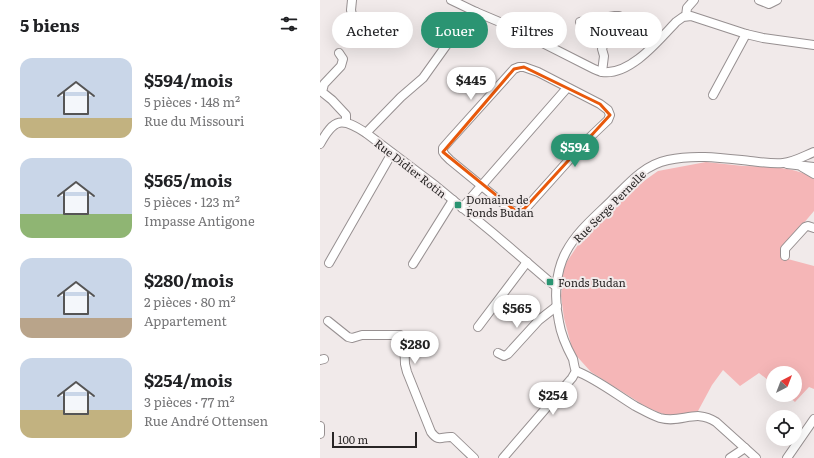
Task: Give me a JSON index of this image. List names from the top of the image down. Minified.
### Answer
{"streets":{"street":["Rue Didier Rotin","Rue Serge Pernelle"]},"crossings":[["Rue Didier Rotin","Rue Serge Pernelle"]],"places":{"transit":["Domaine de Fonds Budan","Fonds Budan"]},"scale_bar":"100 m","north":"top right","page":{"heading":"5 biens","chip":["Acheter","Louer","Filtres","Nouveau"],"list":[{"name":"$594/mois","note":"5 pièces · 148 m² · Rue du Missouri"},{"name":"$565/mois","note":"5 pièces · 123 m² · Impasse Antigone"},{"name":"$280/mois","note":"2 pièces · 80 m² · Appartement"},{"name":"$254/mois","note":"3 pièces · 77 m² · Rue André Ottensen"}],"price":["$445","$594","$565","$280","$254"],"scale":"100 m"}}
